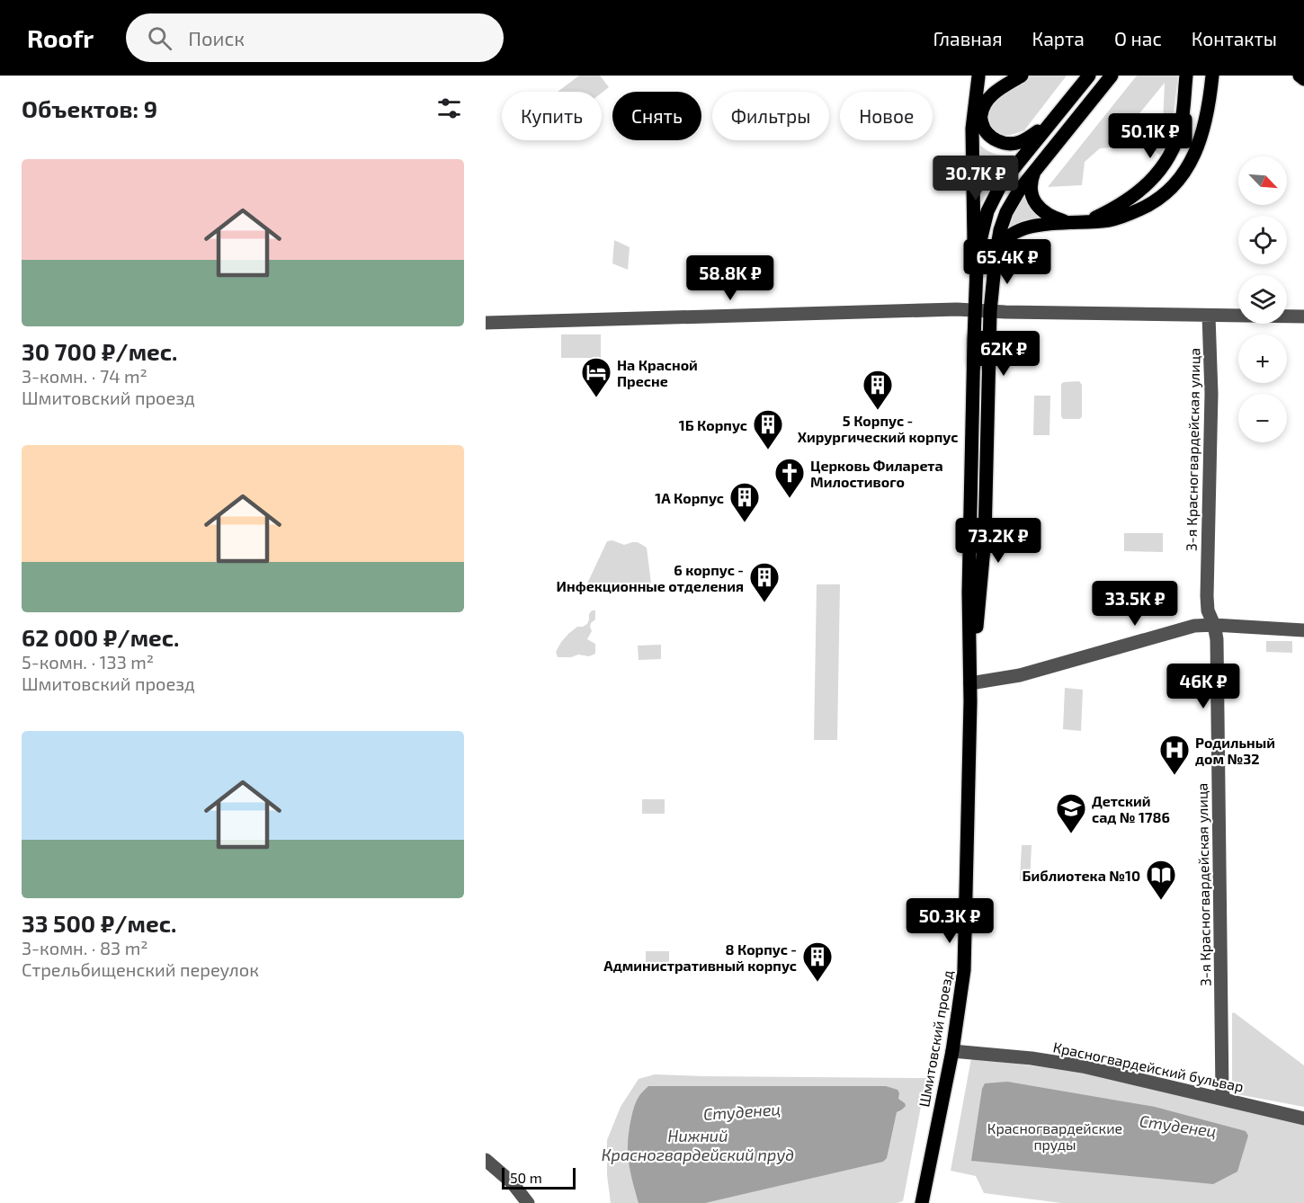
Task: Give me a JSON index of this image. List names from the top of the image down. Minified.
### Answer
{"streets":{"main road":["Шмитовский проезд"],"street":["3-я Красногвардейская улица","Красногвардейский бульвар"]},"crossings":[["3-я Красногвардейская улица","Красногвардейский бульвар"],["Шмитовский проезд","Красногвардейский бульвар"]],"water":["Студенец","Нижний Красногвардейский пруд"],"parks":["Красногвардейские пруды"],"places":{"hotel":["На Красной Пресне"],"building":["5 Корпус - Хирургический корпус","1Б Корпус","1А Корпус","6 корпус - Инфекционные отделения","8 Корпус - Административный корпус"],"church":["Церковь Филарета Милостивого"],"hospital":["Родильный дом №32"],"school or university":["Детский сад № 1786"],"library":["Библиотека №10"]},"scale_bar":"50 m","north":"bottom right","page":{"header":"Roofr","search":"Поиск","nav":["Главная","Карта","О нас","Контакты"],"heading":"Объектов: 9","chip":["Купить","Снять","Фильтры","Новое"],"price":["50.1K ₽","30.7K ₽","65.4K ₽","58.8K ₽","62K ₽","73.2K ₽","33.5K ₽","46K ₽","50.3K ₽"],"list":[{"name":"30 700 ₽/мес.","note":"3-комн. · 74 m² · Шмитовский проезд"},{"name":"62 000 ₽/мес.","note":"5-комн. · 133 m² · Шмитовский проезд"},{"name":"33 500 ₽/мес.","note":"3-комн. · 83 m² · Стрельбищенский переулок"}],"map_buttons":["+","−"],"scale":"50 m"}}
